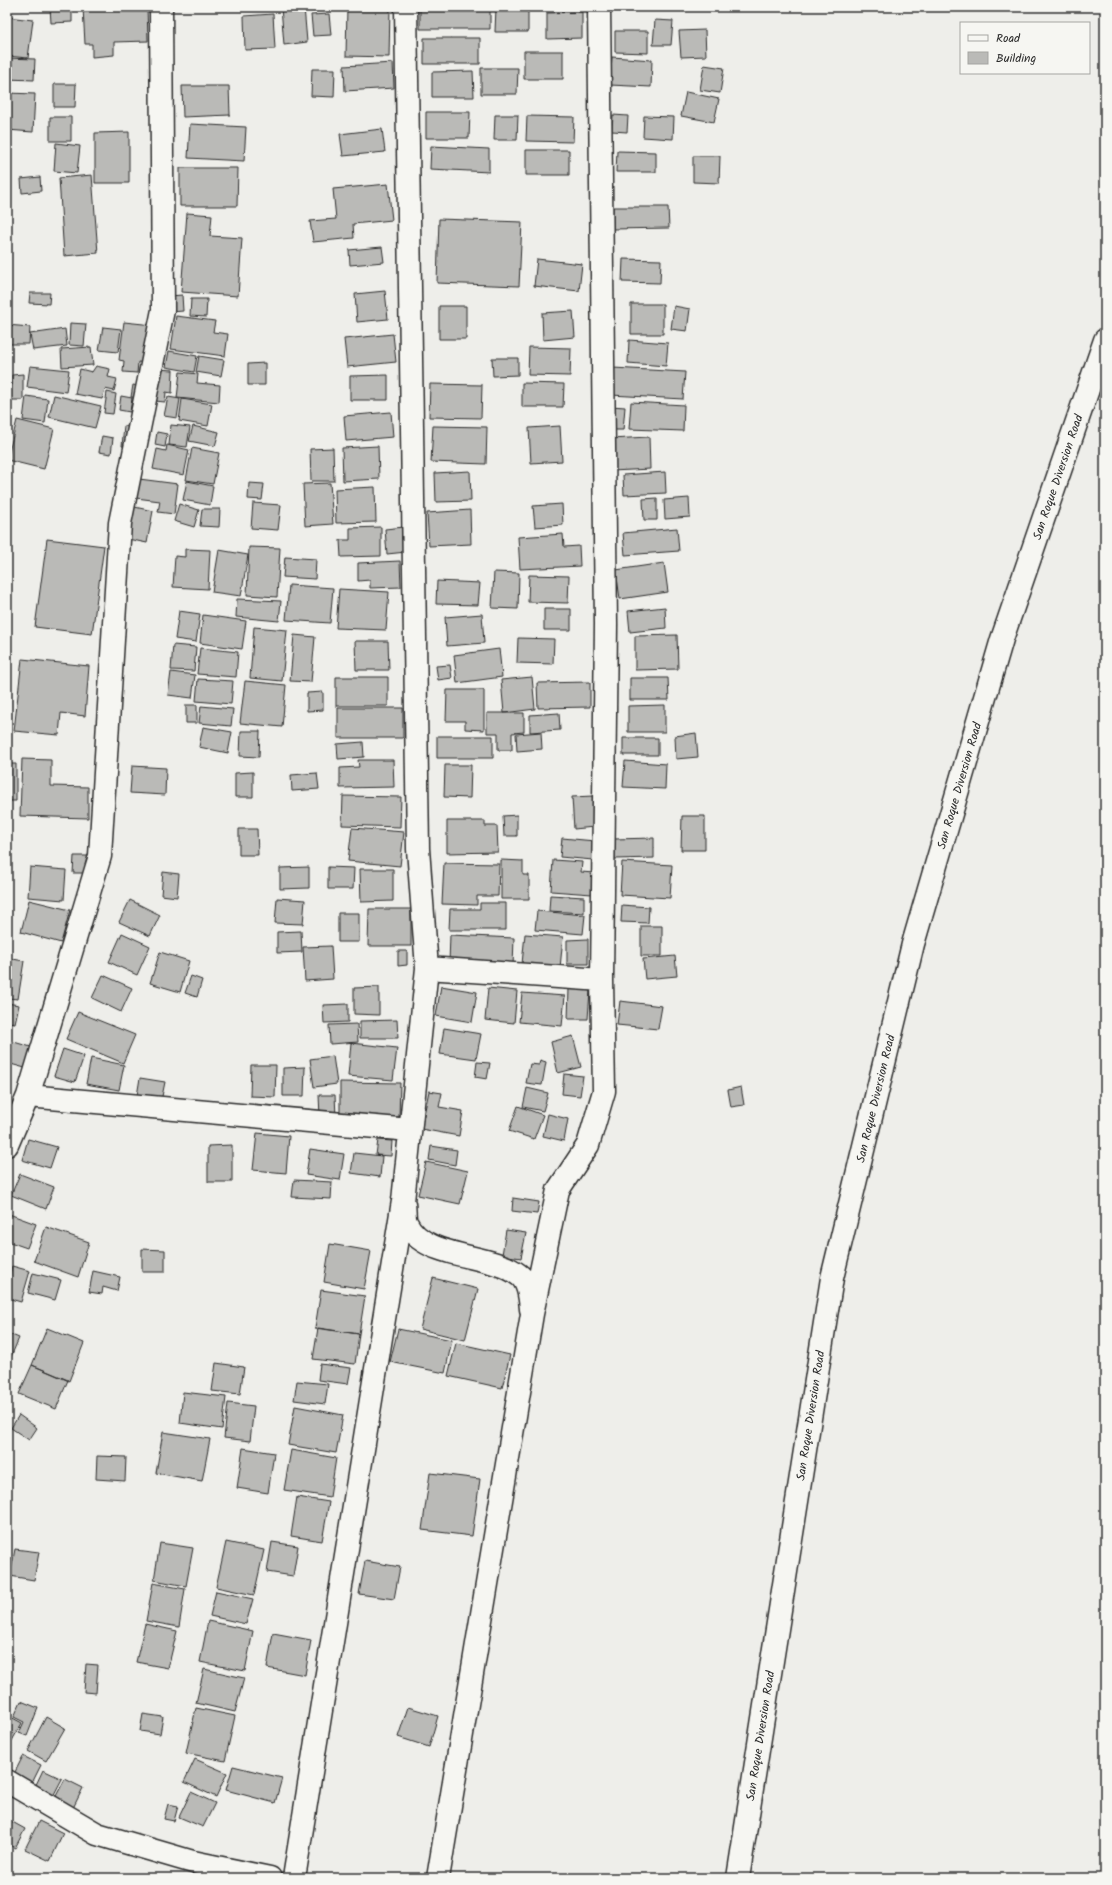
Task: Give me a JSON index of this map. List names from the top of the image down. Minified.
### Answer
{"streets":{"street":["San Roque Diversion Road"]},"legend":["Road","Building"]}
